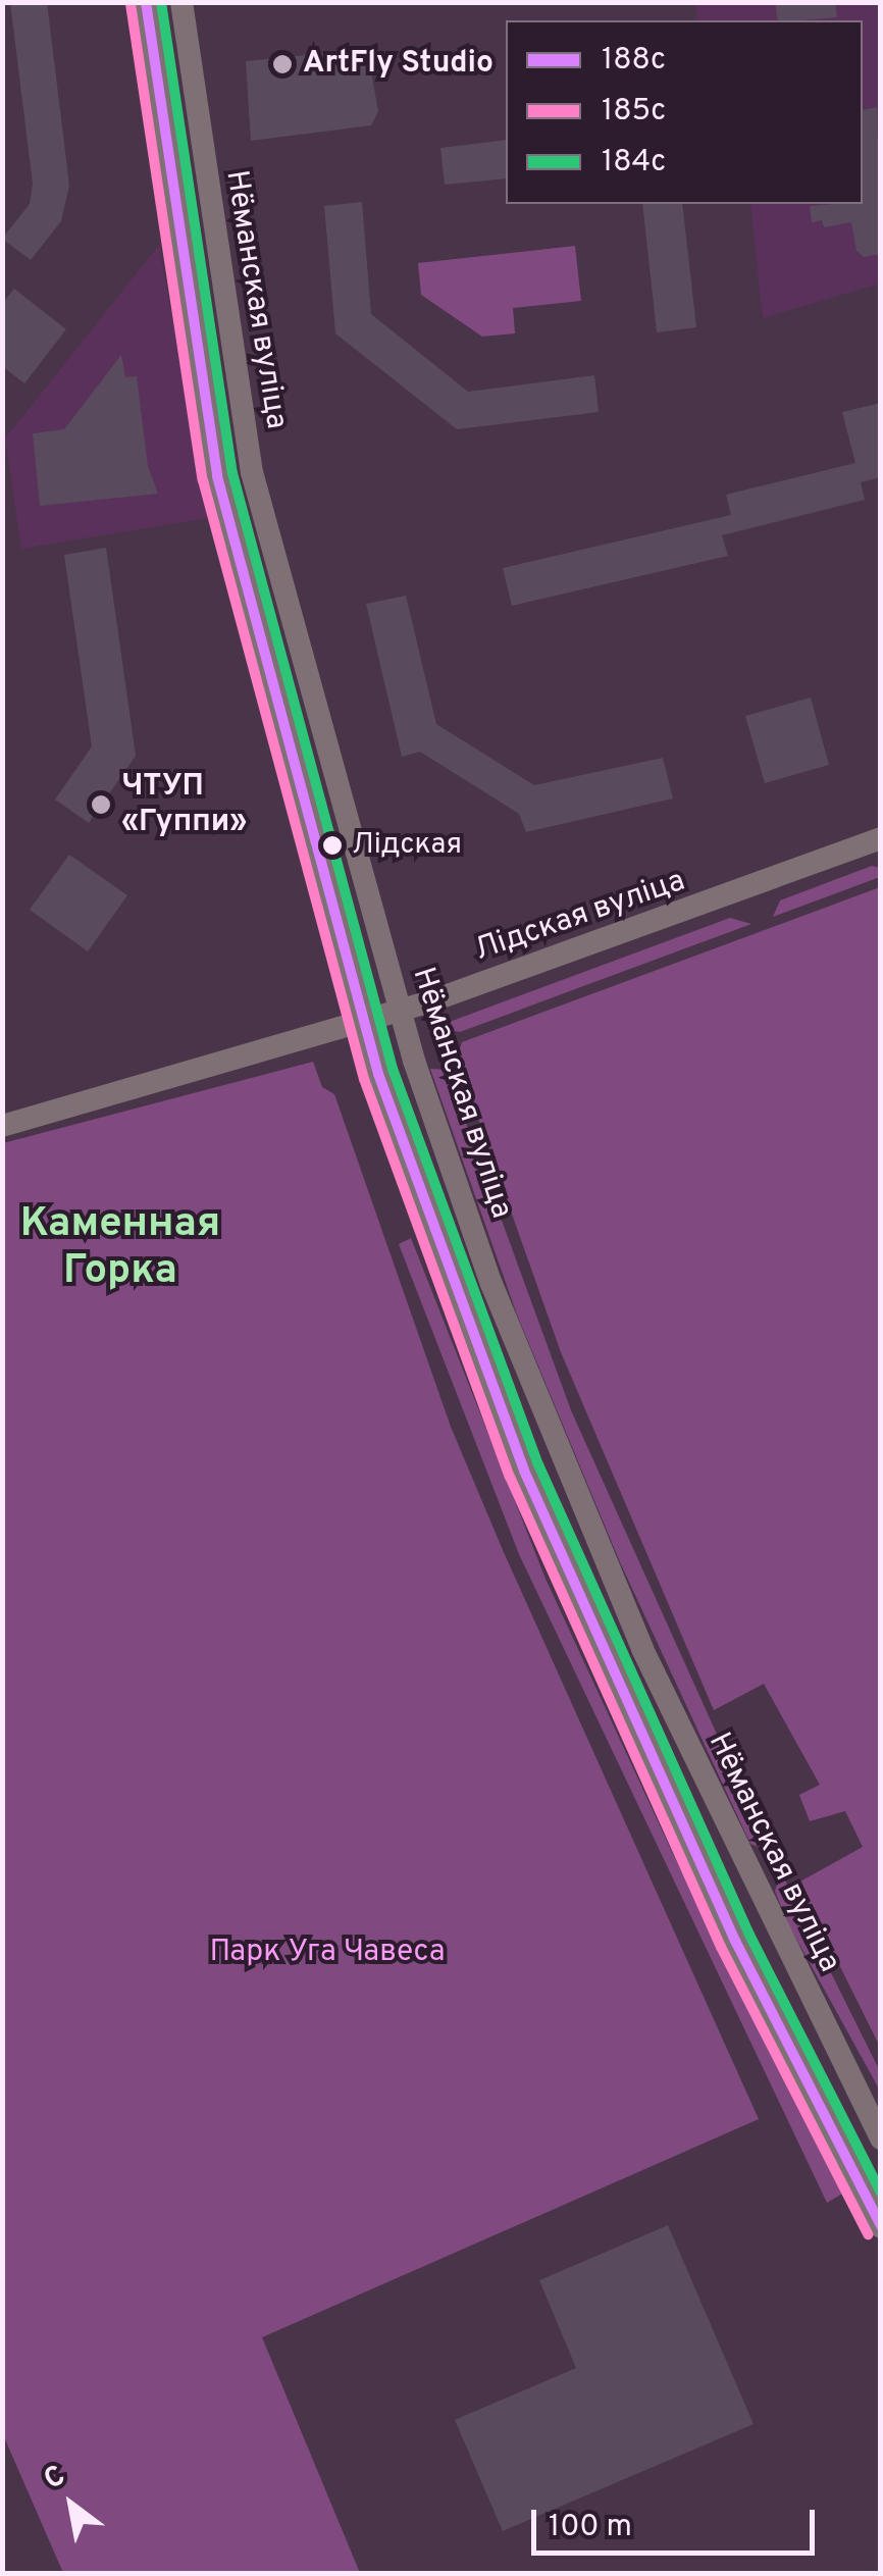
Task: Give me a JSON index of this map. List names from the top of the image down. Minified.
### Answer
{"streets":{"main road":["Нёманская вуліца","Лідская вуліца"]},"crossings":[["Нёманская вуліца","Лідская вуліца"]],"districts":["Каменная Горка"],"parks":["Парк Уга Чавеса"],"places":["ArtFly Studio","ЧТУП «Гуппи»","Лідская"],"lines":["transit line 188с","transit line 184с","transit line 185с"],"legend":["188с","185с","184с"],"scale_bar":"100 m","north":"top left"}
